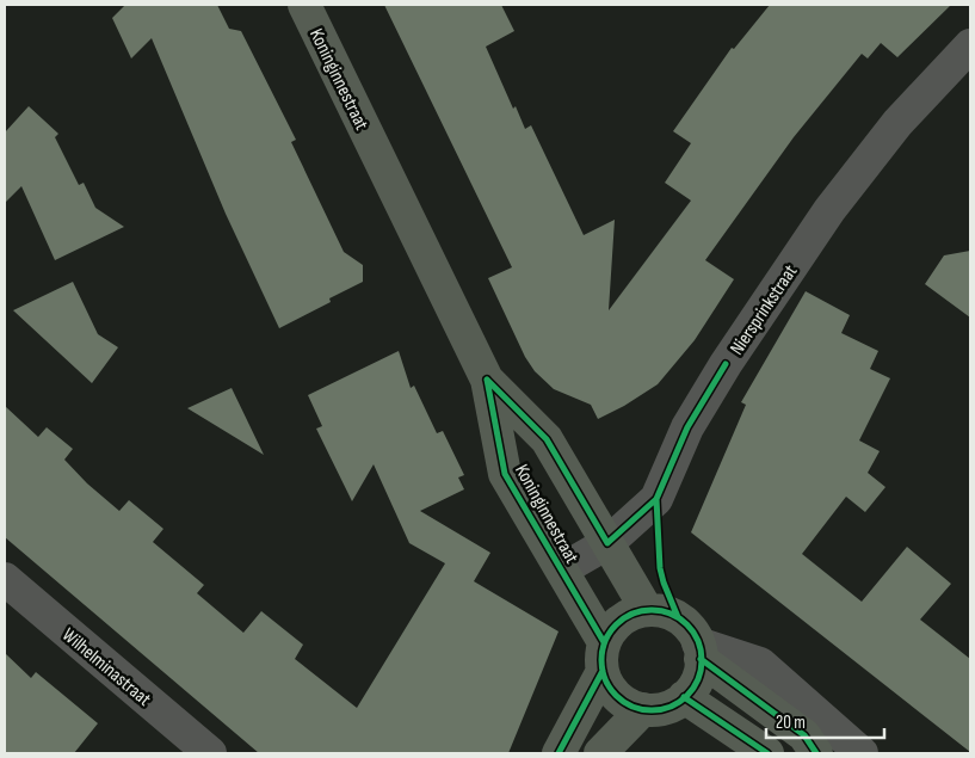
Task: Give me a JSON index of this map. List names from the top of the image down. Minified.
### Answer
{"streets":{"main road":["Koninginnestraat"],"street":["Niersprinkstraat","Wilhelminastraat"]},"crossings":[["Koninginnestraat","Niersprinkstraat"]],"scale_bar":"20 m"}
